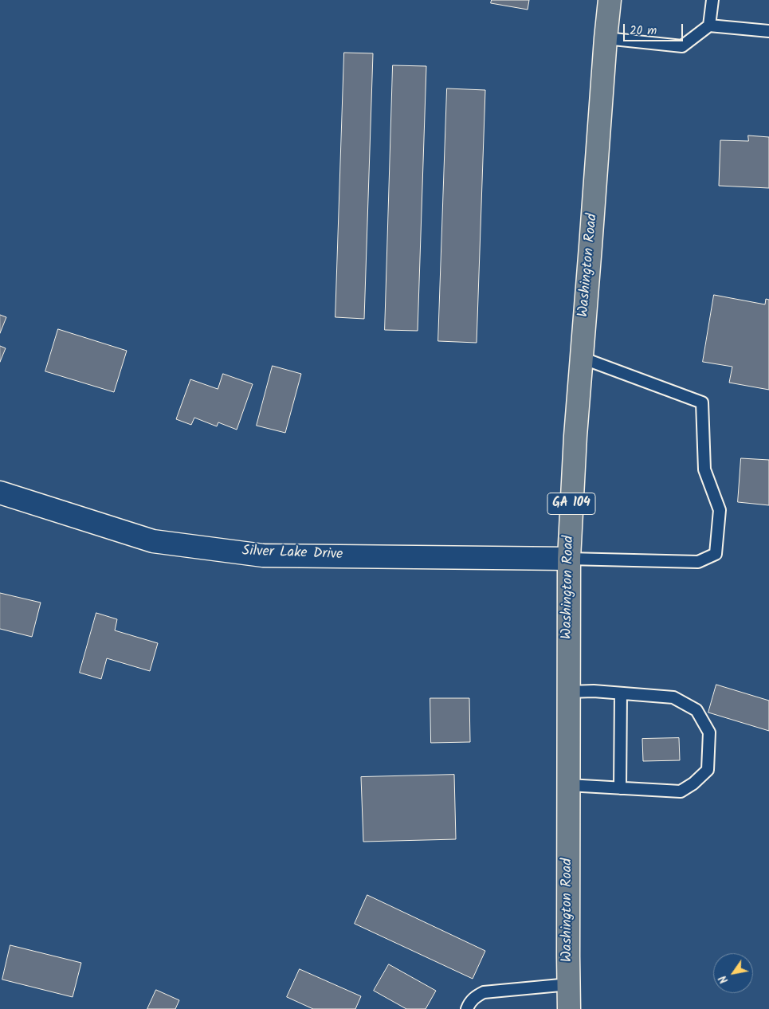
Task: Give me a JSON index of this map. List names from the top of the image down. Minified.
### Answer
{"streets":{"main road":["Washington Road","GA 104"],"street":["Silver Lake Drive"]},"crossings":[["Washington Road","Silver Lake Drive"]],"scale_bar":"20 m","north":"bottom left"}
